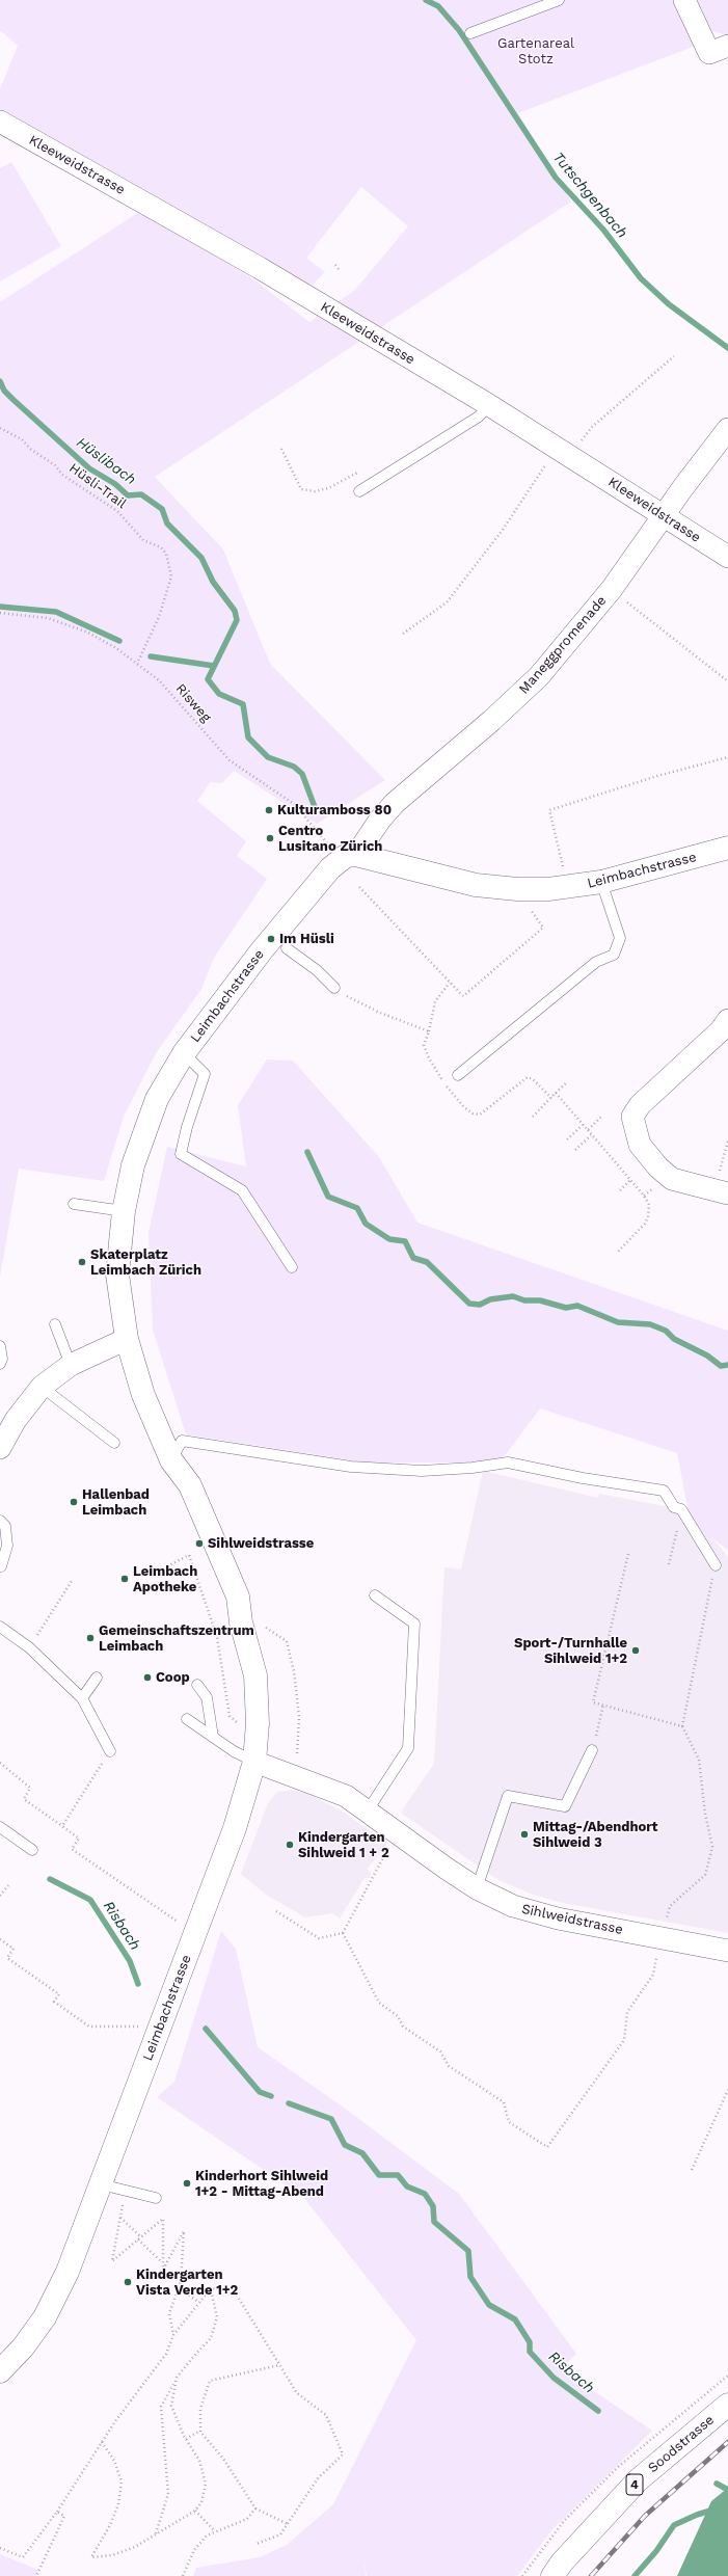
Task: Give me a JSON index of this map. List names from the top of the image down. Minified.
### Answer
{"streets":{"street":["Kleeweidstrasse","Maneggpromenade","Leimbachstrasse","Sihlweidstrasse","Soodstrasse","4"],"path":["Hüsli-Trail","Risweg"]},"crossings":[["Kleeweidstrasse","Maneggpromenade"],["Hüsli-Trail","Risweg"],["Maneggpromenade","Risweg"],["Maneggpromenade","Leimbachstrasse"],["Risweg","Leimbachstrasse"],["Leimbachstrasse","Sihlweidstrasse"]],"water":["Tutschgenbach","Hüslibach","Risbach"],"parks":["Gartenareal Stotz"],"places":["Kulturamboss 80","Centro Lusitano Zürich","Im Hüsli","Skaterplatz Leimbach Zürich","Hallenbad Leimbach","Sihlweidstrasse","Leimbach Apotheke","Gemeinschaftszentrum Leimbach","Sport-/Turnhalle Sihlweid 1+2","Coop","Mittag-/Abendhort Sihlweid 3","Kindergarten Sihlweid 1 + 2","Kinderhort Sihlweid 1+2 - Mittag-Abend","Kindergarten Vista Verde 1+2"]}
